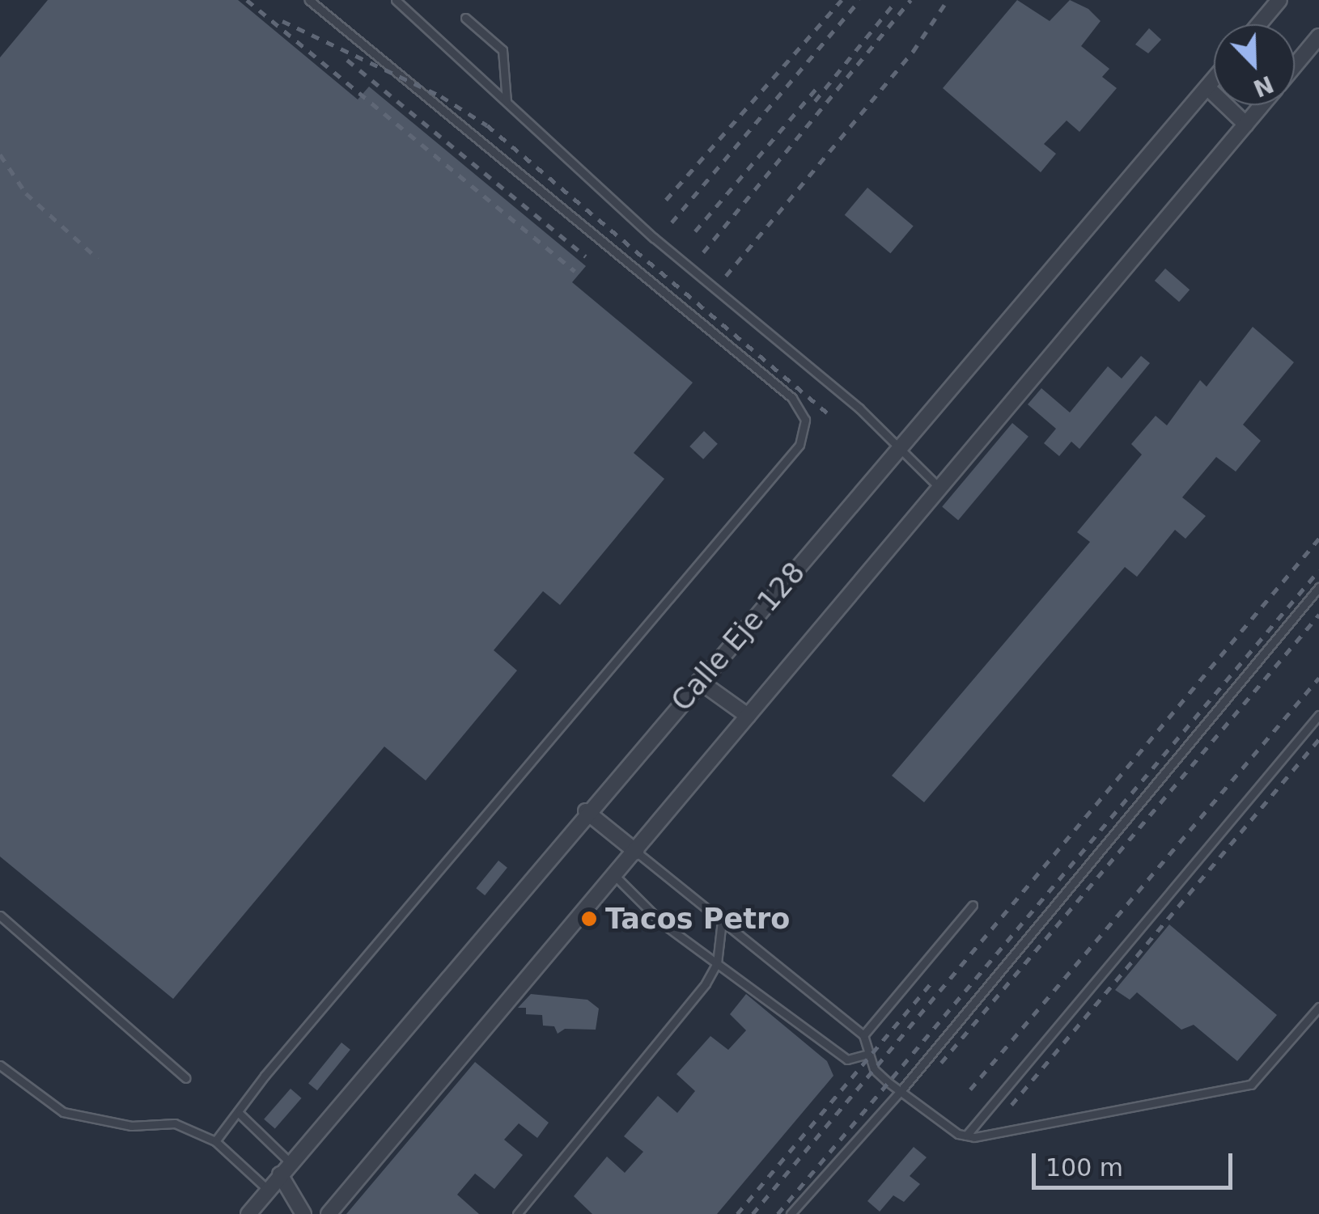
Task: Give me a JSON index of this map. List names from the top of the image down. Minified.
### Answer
{"streets":{"street":["Calle Eje 128"]},"places":["Tacos Petro"],"scale_bar":"100 m","north":"bottom right"}
